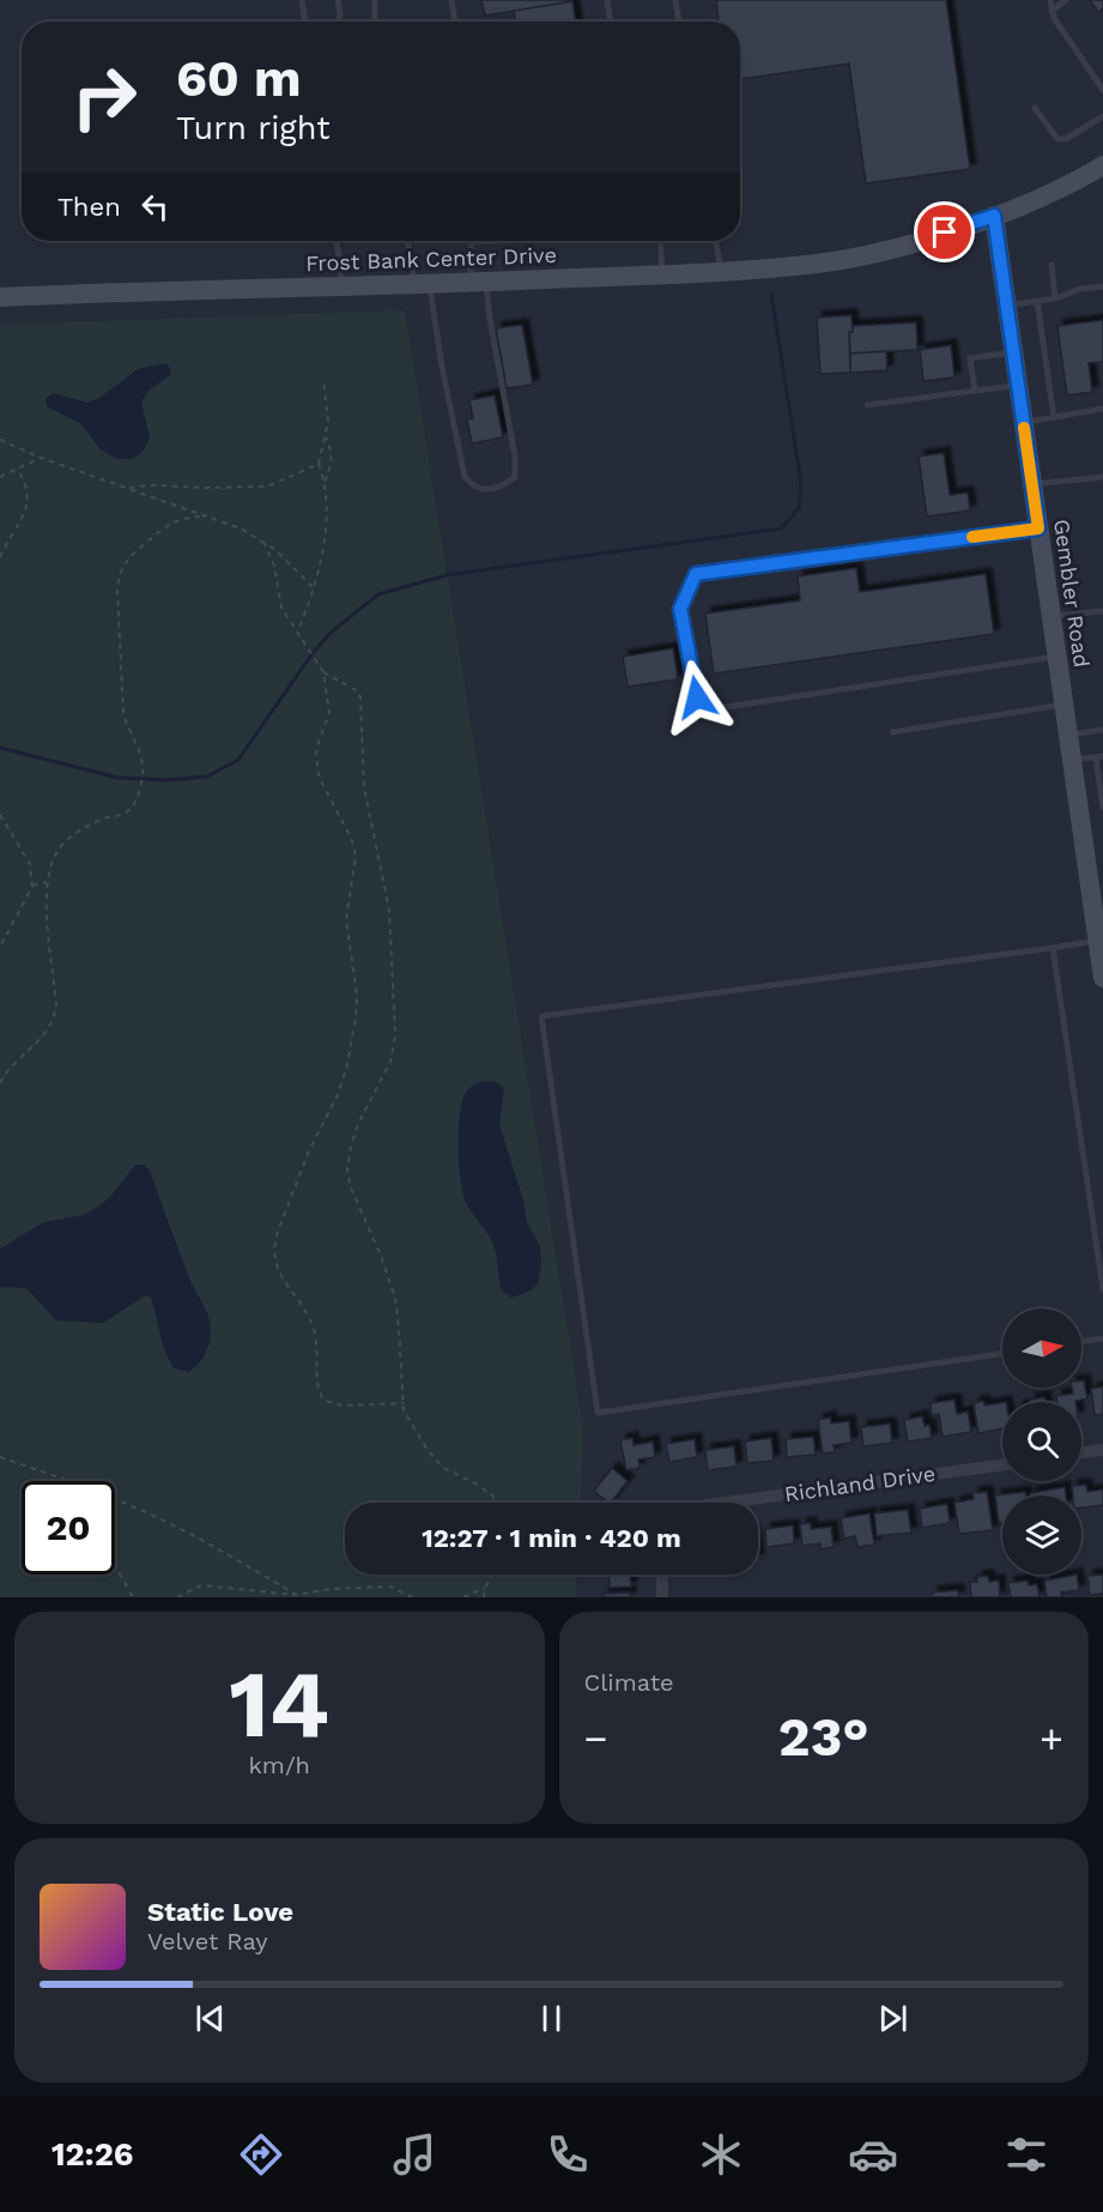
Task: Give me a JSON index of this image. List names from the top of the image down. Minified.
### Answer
{"streets":{"main road":["Frost Bank Center Drive","Gembler Road"],"street":["Richland Drive"]},"crossings":[["Frost Bank Center Drive","Gembler Road"]],"north":"right","page":{"turn":["60 m","Turn right"],"then":"Then","limit":"20","trip":"12:27 · 1 min · 420 m","tile":[["14","km/h"],"Climate"],"heat":["−","23°","+"],"song":["Static Love","Velvet Ray"],"tabs":"12:26"}}
